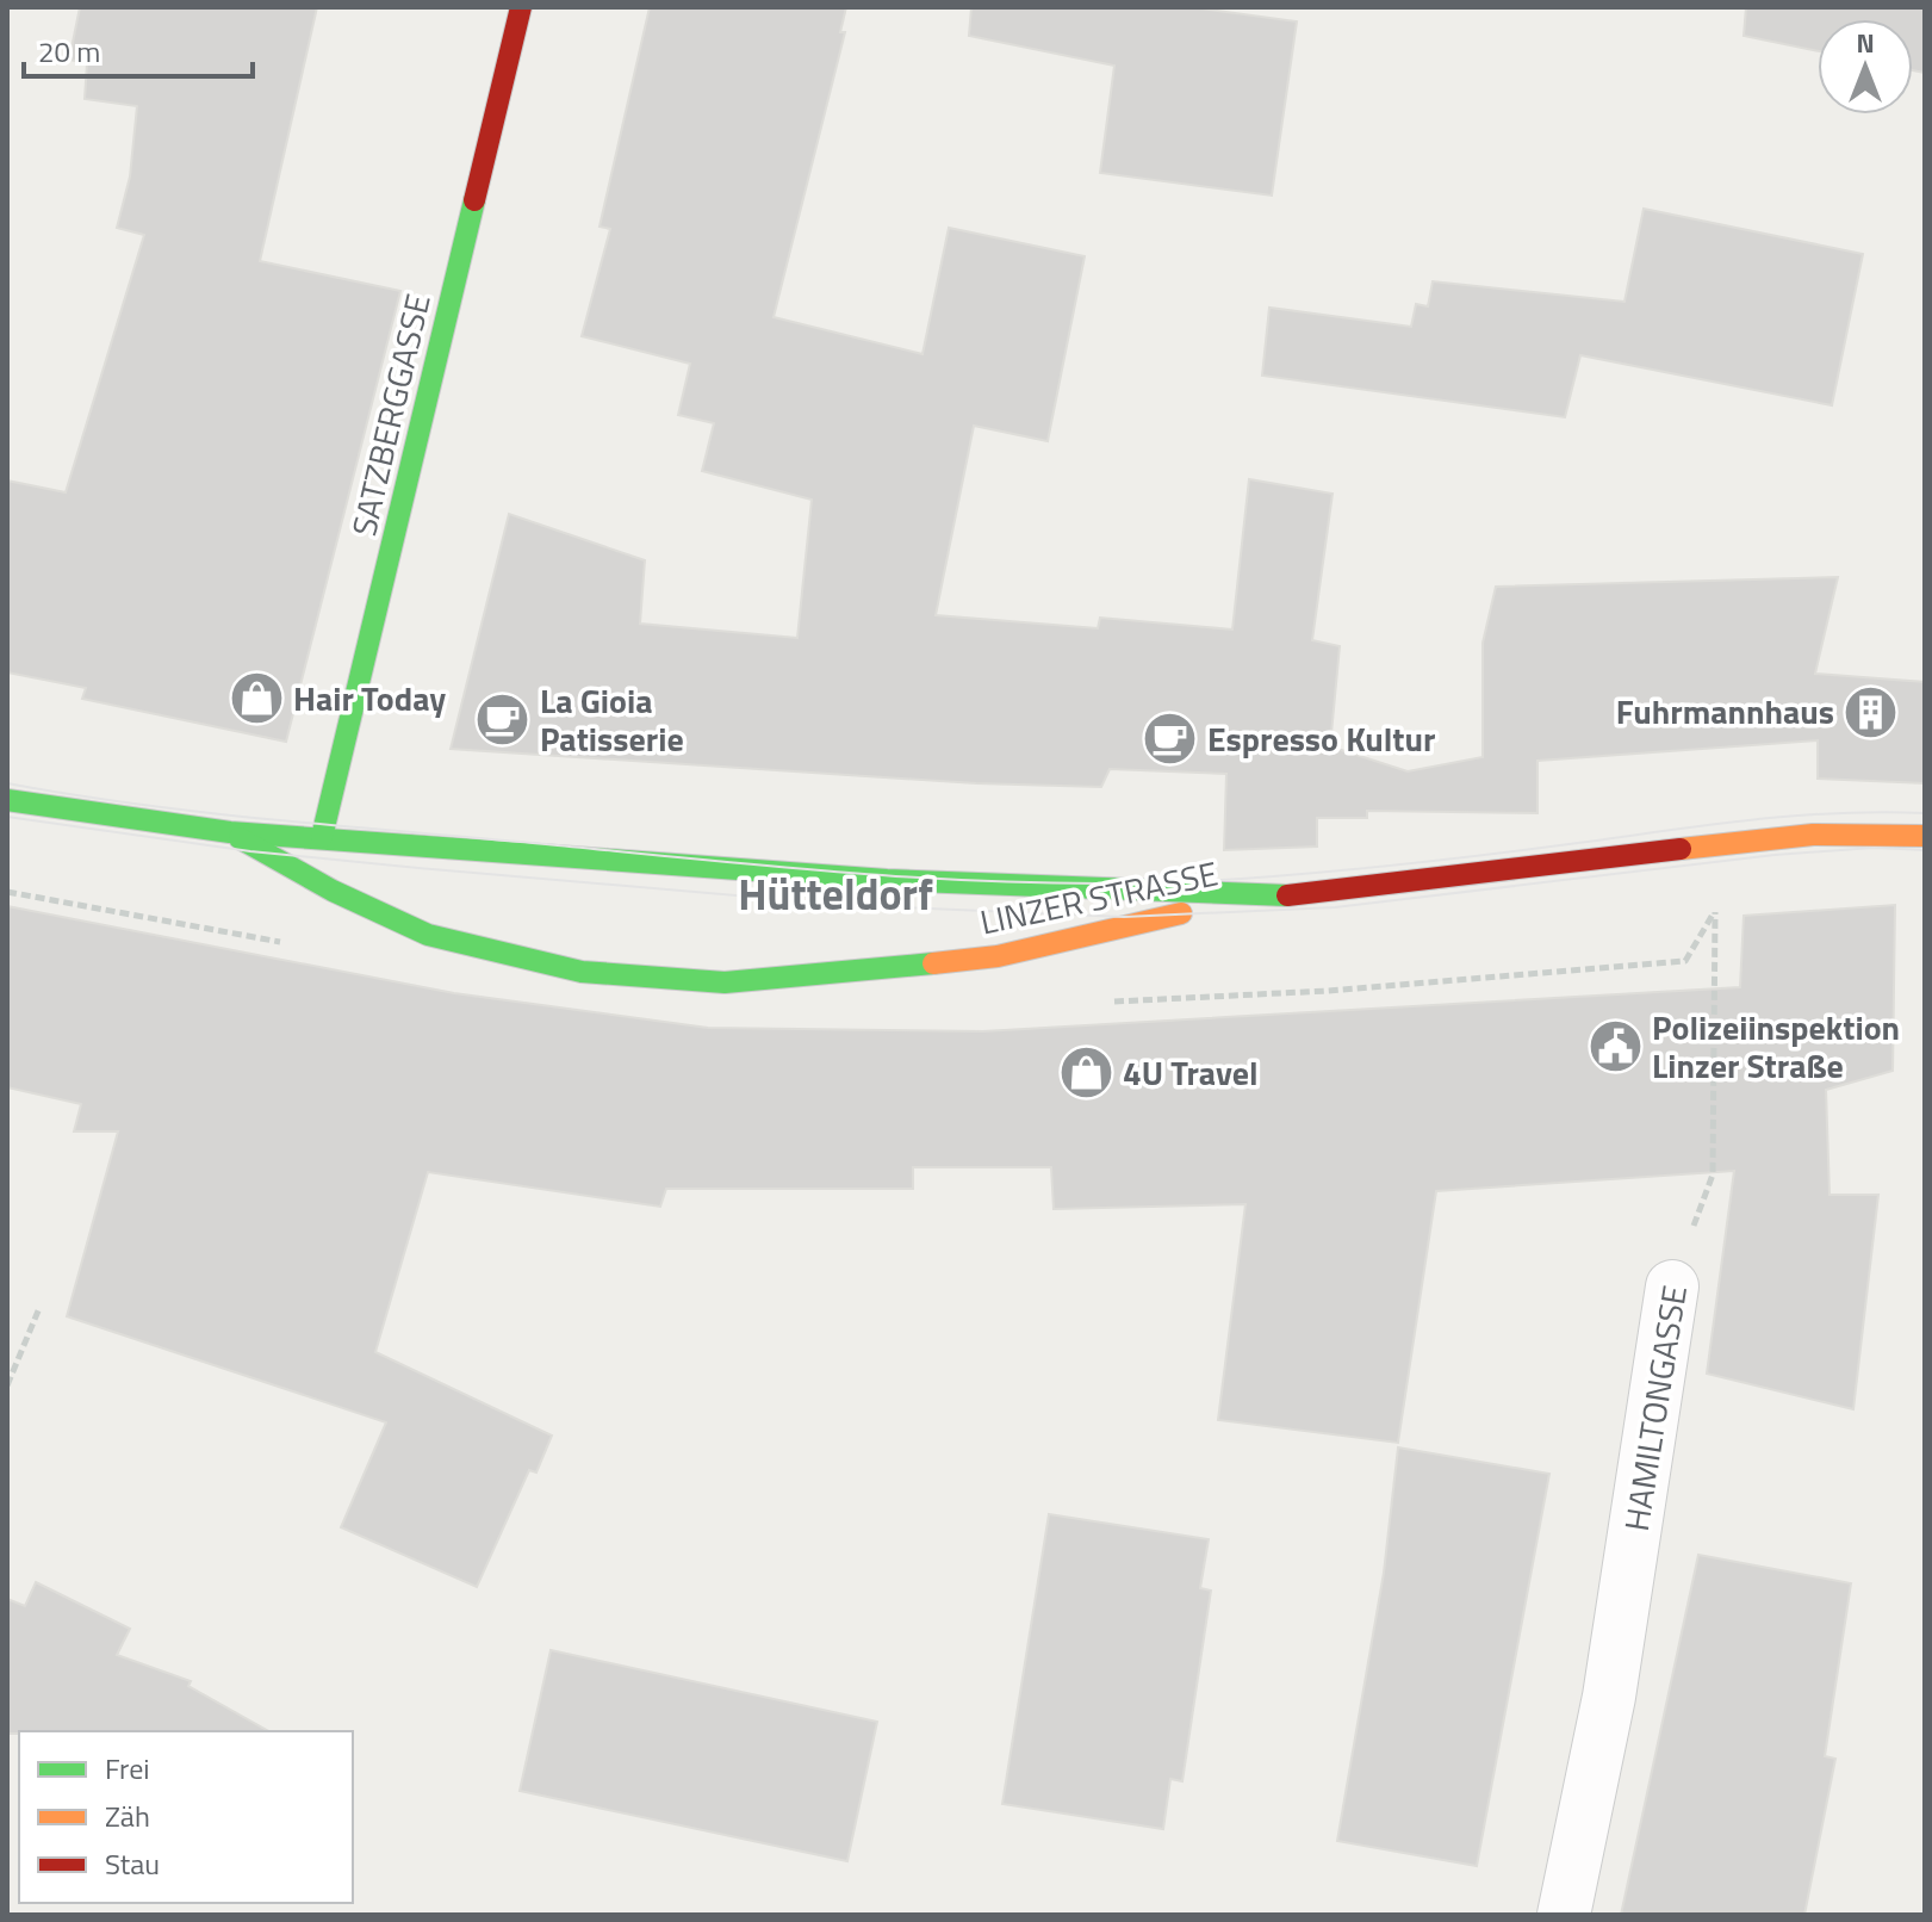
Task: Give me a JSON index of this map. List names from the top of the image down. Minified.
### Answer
{"streets":{"main road":["SATZBERGGASSE","LINZER STRASSE"],"street":["HAMILTONGASSE"]},"crossings":[["SATZBERGGASSE","LINZER STRASSE"],["LINZER STRASSE","HAMILTONGASSE"]],"districts":["Hütteldorf"],"places":{"shop":["Hair Today","4U Travel"],"building":["Fuhrmannhaus"],"cafe":["La Gioia Patisserie","Espresso Kultur"],"public building":["Polizeiinspektion Linzer Straße"]},"legend":["Frei","Zäh","Stau"],"scale_bar":"20 m","north":"top"}
